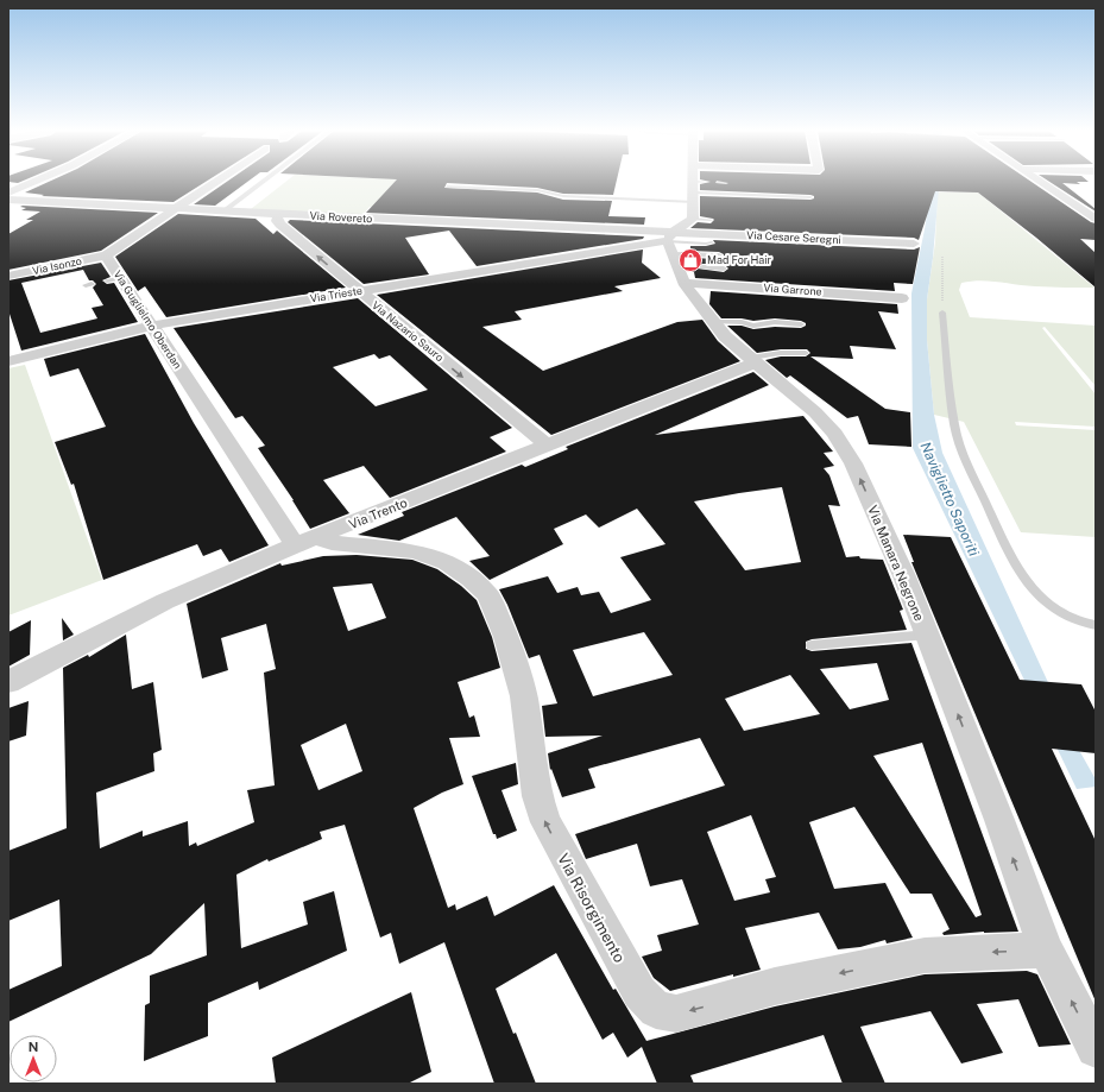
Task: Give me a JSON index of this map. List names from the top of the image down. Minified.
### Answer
{"streets":{"street":["Via Rovereto","Via Cesare Seregni","Via Isonzo","Via Garrone","Via Trieste","Via Guglielmo Oberdan","Via Nazario Sauro","Via Trento","Via Manara Negrone","Via Risorgimento"]},"crossings":[["Via Rovereto","Via Cesare Seregni"],["Via Rovereto","Via Garrone"],["Via Rovereto","Via Trieste"],["Via Rovereto","Via Guglielmo Oberdan"],["Via Rovereto","Via Nazario Sauro"],["Via Rovereto","Via Manara Negrone"],["Via Cesare Seregni","Via Garrone"],["Via Cesare Seregni","Via Trieste"],["Via Cesare Seregni","Via Manara Negrone"],["Via Isonzo","Via Guglielmo Oberdan"],["Via Garrone","Via Trieste"],["Via Garrone","Via Manara Negrone"],["Via Trieste","Via Guglielmo Oberdan"],["Via Trieste","Via Nazario Sauro"],["Via Trieste","Via Manara Negrone"],["Via Guglielmo Oberdan","Via Trento"],["Via Guglielmo Oberdan","Via Risorgimento"],["Via Nazario Sauro","Via Trento"],["Via Trento","Via Manara Negrone"],["Via Trento","Via Risorgimento"],["Via Manara Negrone","Via Risorgimento"]],"one_way":["Via Manara Negrone","Via Risorgimento"],"water":["Naviglietto Saporiti"],"places":{"shop":["Mad For Hair"]},"north":"top"}
